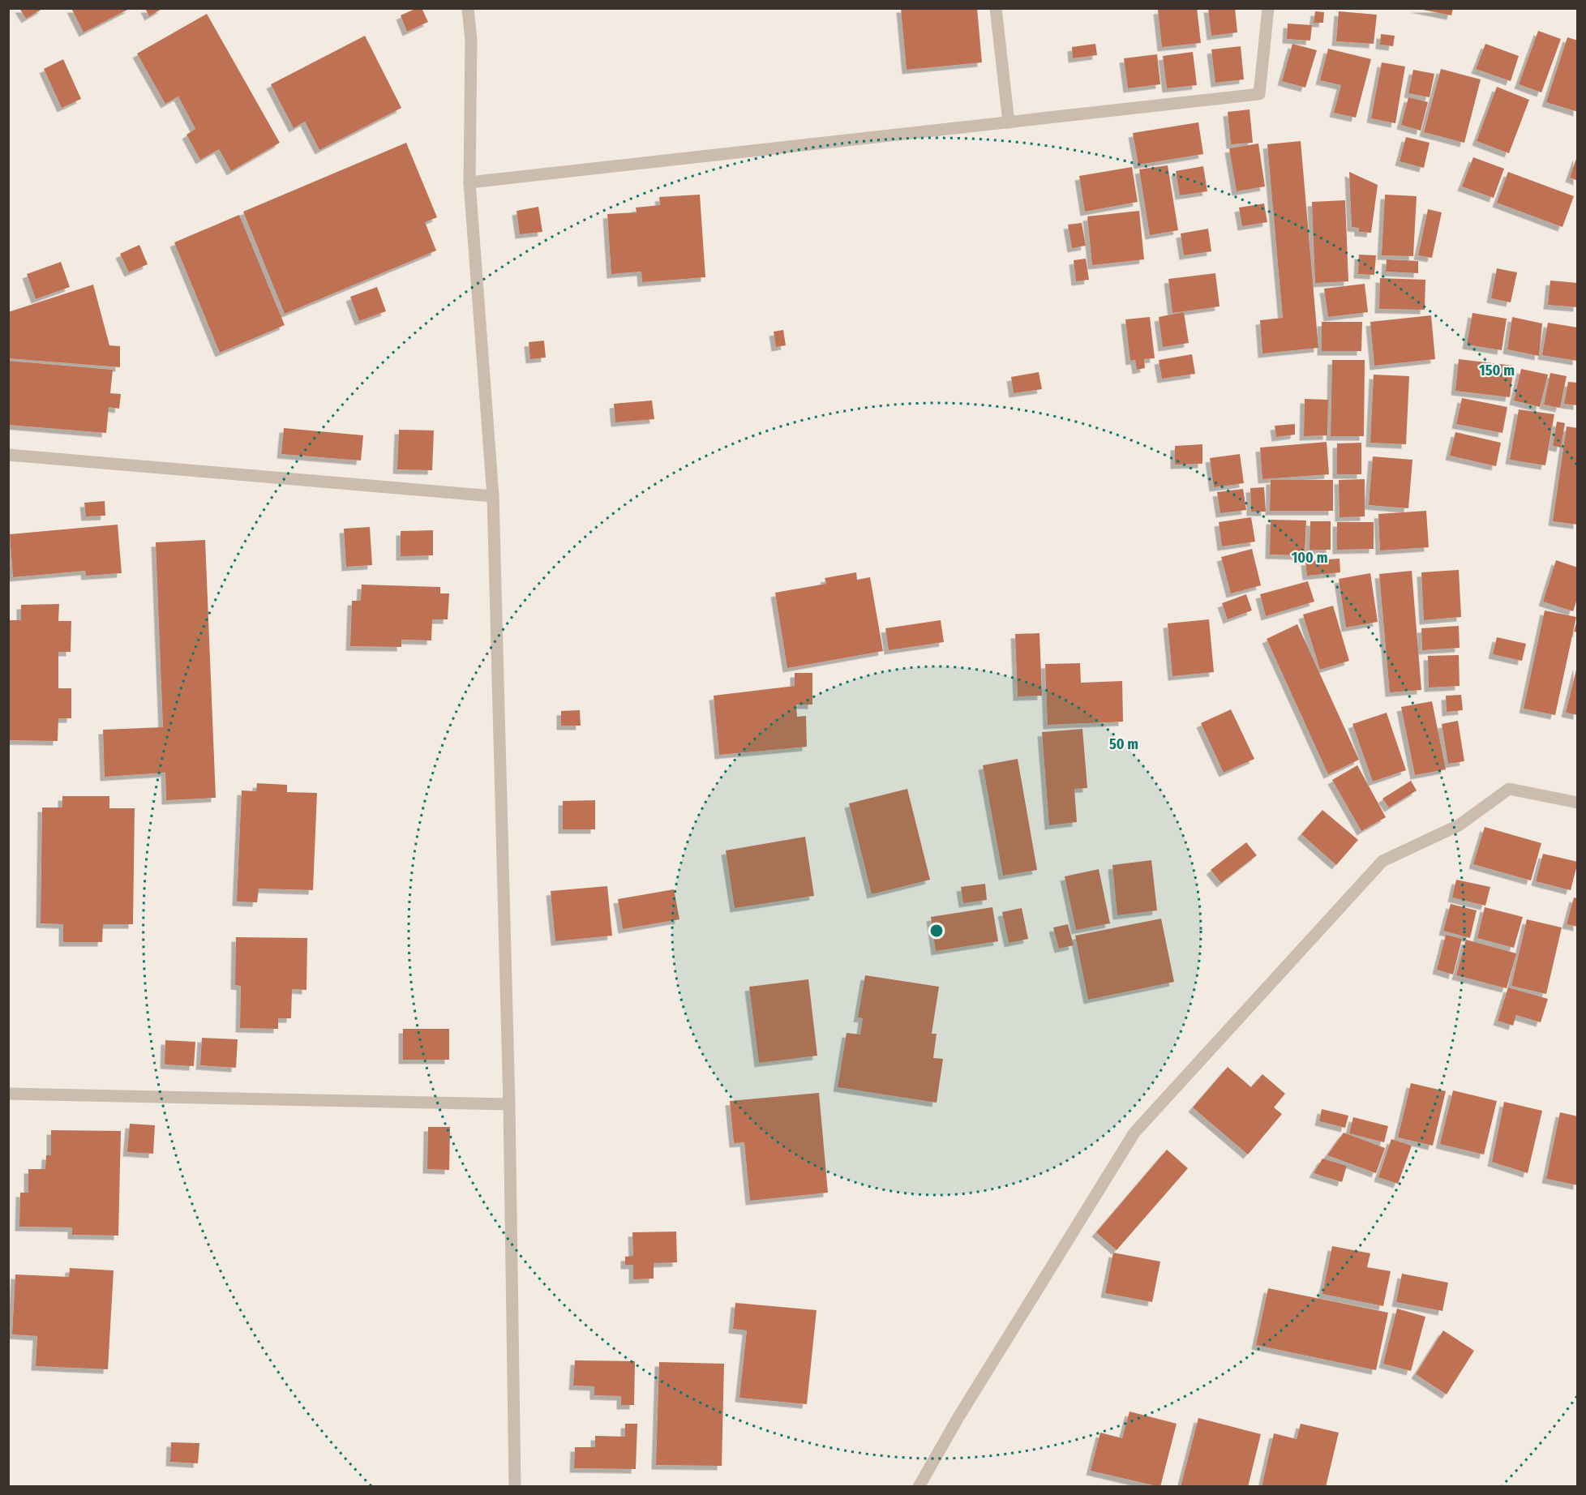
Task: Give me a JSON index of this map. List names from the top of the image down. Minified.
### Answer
{"rings":["150 m","100 m","50 m"]}
